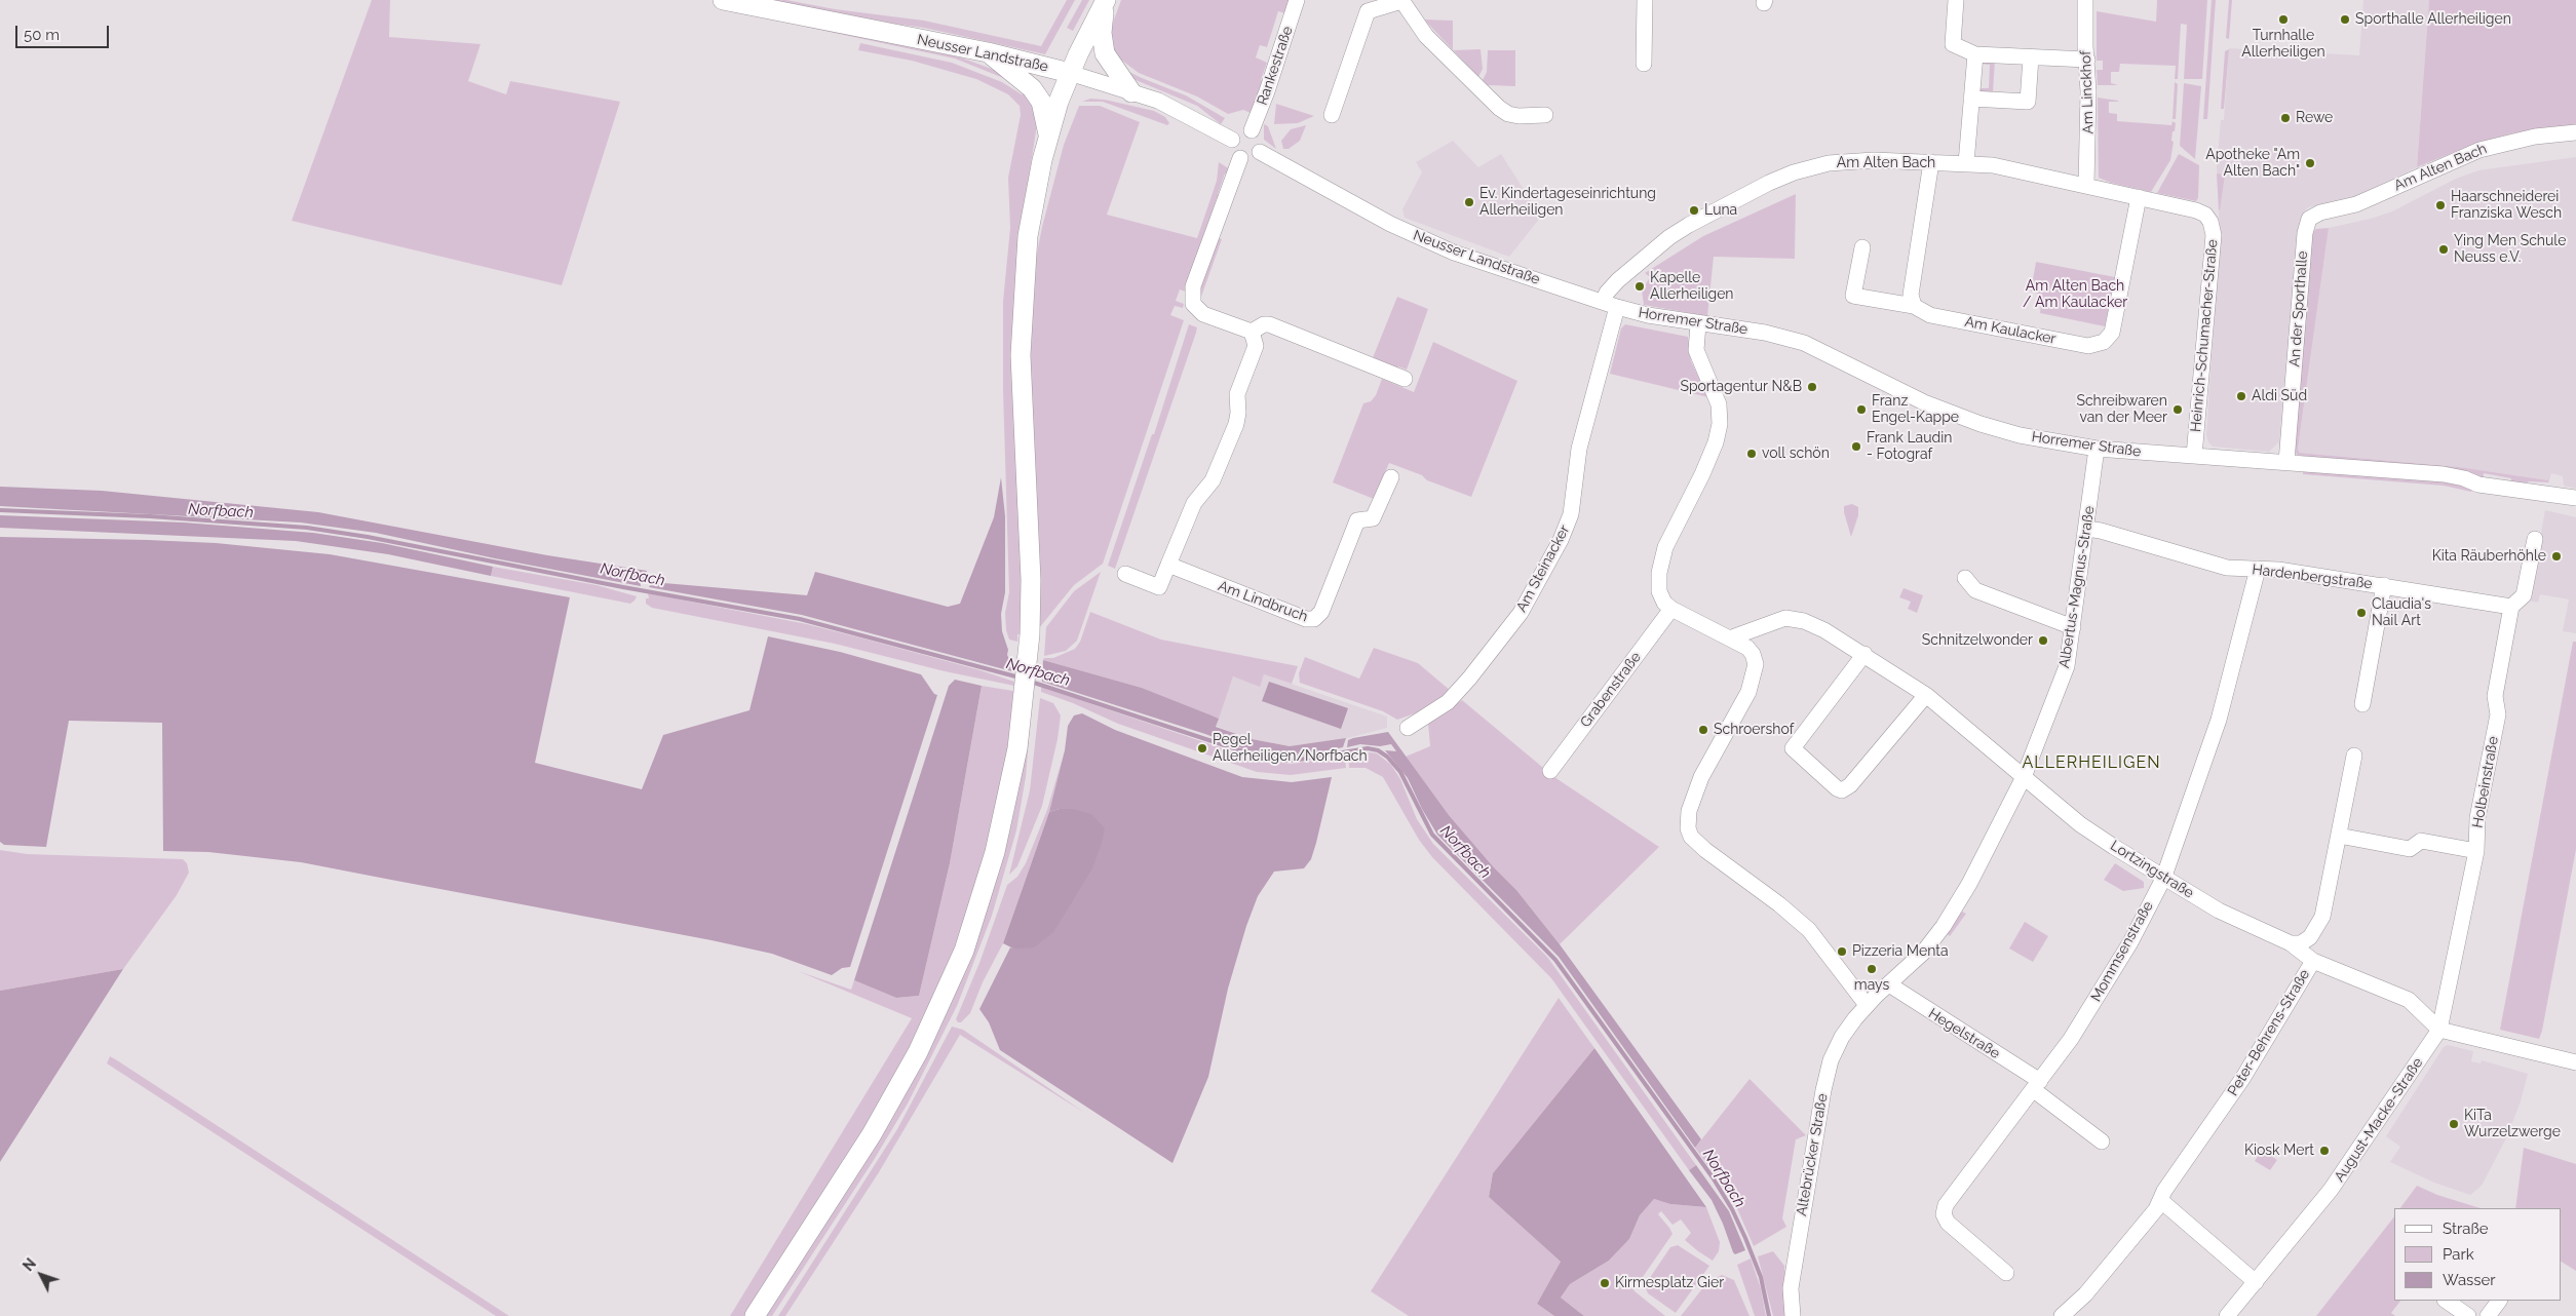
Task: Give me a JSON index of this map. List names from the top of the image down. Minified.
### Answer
{"streets":{"main road":["Neusser Landstraße"],"street":["Rankestraße","Am Linckhof","Am Alten Bach","An der Sporthalle","Horremer Straße","Am Kaulacker","Heinrich-Schumacher-Straße","Am Steinacker","Hardenbergstraße","Albertus-Magnus-Straße","Am Lindbruch","Grabenstraße","Holbeinstraße","Lortzingstraße","Mommsenstraße","Peter-Behrens-Straße","Hegelstraße","August-Macke-Straße","Altebrücker Straße"]},"crossings":[["Neusser Landstraße","Rankestraße"],["Neusser Landstraße","Am Alten Bach"],["Neusser Landstraße","Horremer Straße"],["Neusser Landstraße","Am Steinacker"],["Am Linckhof","Am Alten Bach"],["Am Alten Bach","An der Sporthalle"],["Am Alten Bach","Horremer Straße"],["Am Alten Bach","Am Kaulacker"],["Am Alten Bach","Heinrich-Schumacher-Straße"],["Am Alten Bach","Am Steinacker"],["An der Sporthalle","Horremer Straße"],["Horremer Straße","Heinrich-Schumacher-Straße"],["Horremer Straße","Am Steinacker"],["Horremer Straße","Albertus-Magnus-Straße"],["Hardenbergstraße","Albertus-Magnus-Straße"],["Hardenbergstraße","Holbeinstraße"],["Hardenbergstraße","Mommsenstraße"],["Albertus-Magnus-Straße","Lortzingstraße"],["Albertus-Magnus-Straße","Hegelstraße"],["Albertus-Magnus-Straße","Altebrücker Straße"],["Holbeinstraße","Peter-Behrens-Straße"],["Holbeinstraße","August-Macke-Straße"],["Lortzingstraße","Mommsenstraße"],["Lortzingstraße","Peter-Behrens-Straße"],["Mommsenstraße","Hegelstraße"],["Peter-Behrens-Straße","August-Macke-Straße"]],"districts":["ALLERHEILIGEN"],"water":["Norfbach"],"parks":["Am Alten Bach / Am Kaulacker"],"places":["Turnhalle Allerheiligen","Sporthalle Allerheiligen","Rewe","Apotheke \"Am Alten Bach\"","Ev. Kindertageseinrichtung Allerheiligen","Haarschneiderei Franziska Wesch","Luna","Ying Men Schule Neuss e.V.","Kapelle Allerheiligen","Sportagentur N&B","Aldi Süd","Franz Engel-Kappe","Schreibwaren van der Meer","Frank Laudin - Fotograf","voll schön","Kita Räuberhöhle","Claudia's Nail Art","Schnitzelwonder","Schroershof","Pegel Allerheiligen/Norfbach","Pizzeria Menta","mays","KiTa Wurzelzwerge","Kiosk Mert","Kirmesplatz Gier"],"legend":["Straße","Park","Wasser"],"scale_bar":"50 m","north":"top left"}
